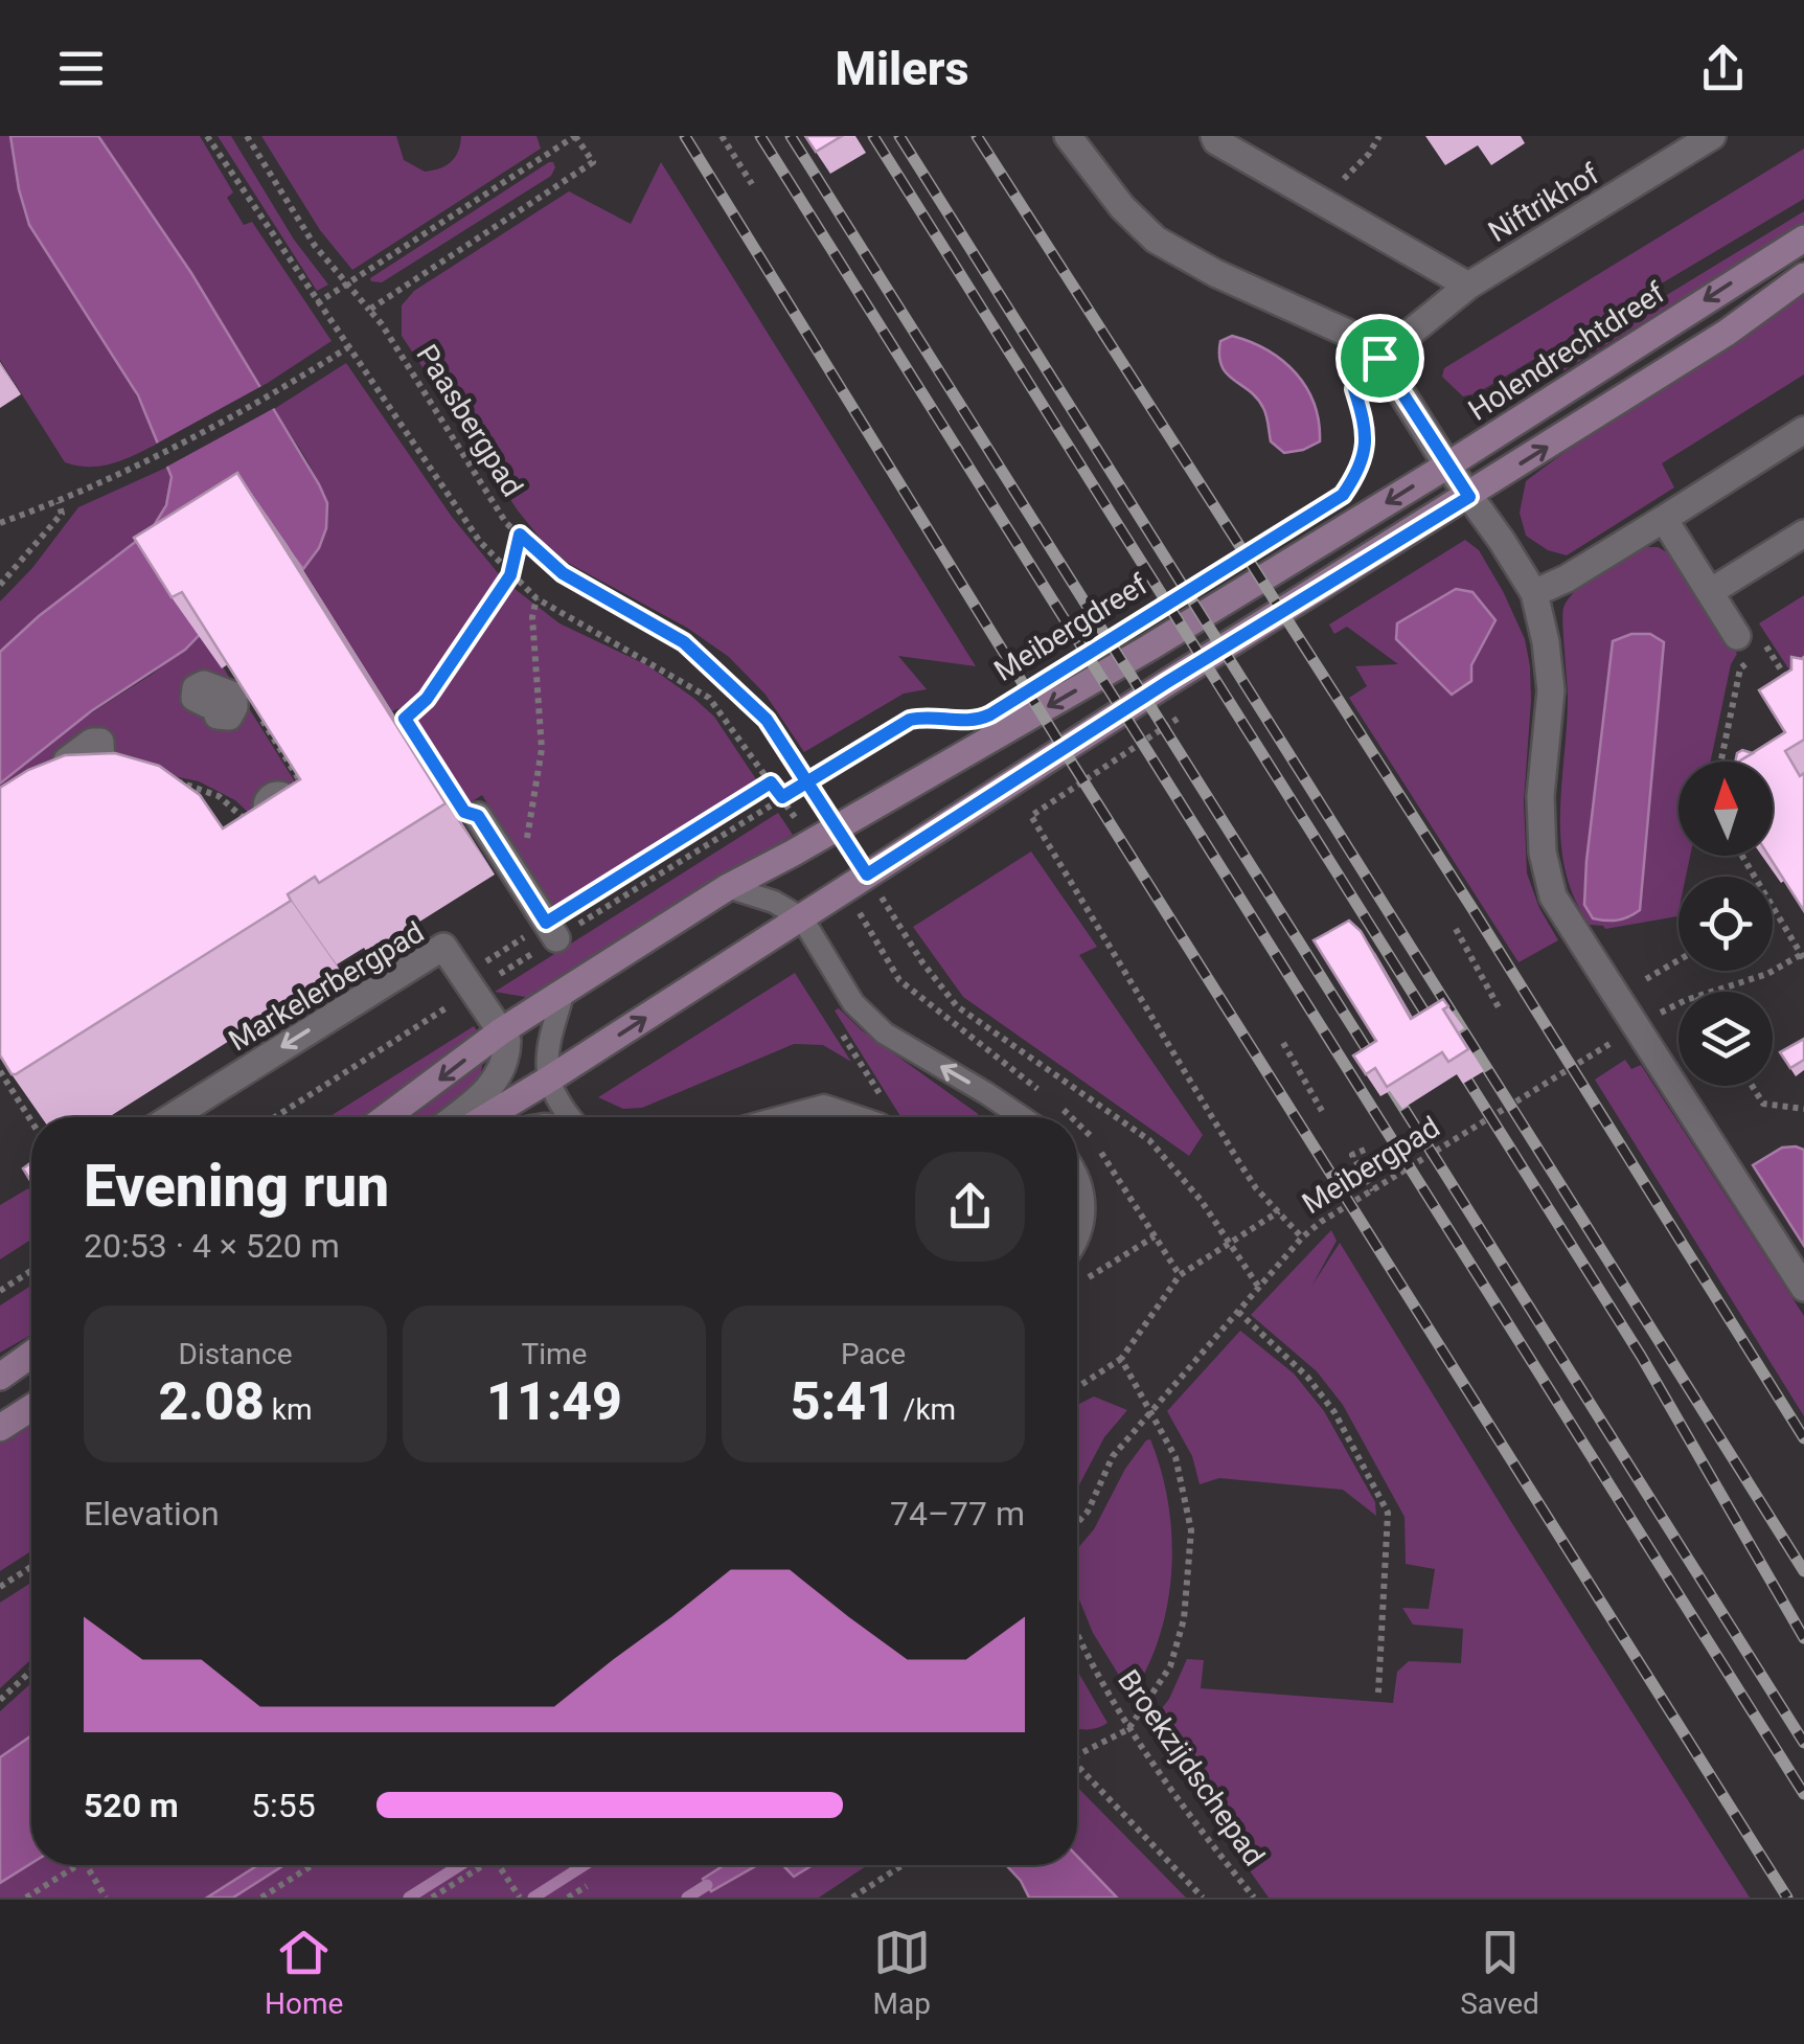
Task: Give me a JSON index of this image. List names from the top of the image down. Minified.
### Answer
{"streets":{"main road":["Holendrechtdreef","Meibergdreef"],"street":["Niftrikhof","Markelerbergpad"],"path":["Paasbergpad","Meibergpad","Broekzijdschepad"]},"crossings":[["Holendrechtdreef","Meibergdreef"],["Paasbergpad","Meibergdreef"],["Meibergdreef","Markelerbergpad"]],"one_way":["Markelerbergpad"],"north":"top","page":{"header":"Milers","heading":["Evening run","20:53 · 4 × 520 m"],"stats":[["Distance","2.08 km"],["Time","11:49"],["Pace","5:41 /km"]],"chart":["Elevation","74–77 m"],"list":[{"name":"520 m","note":"5:55"}],"tabs":["Home","Map","Saved"]}}
